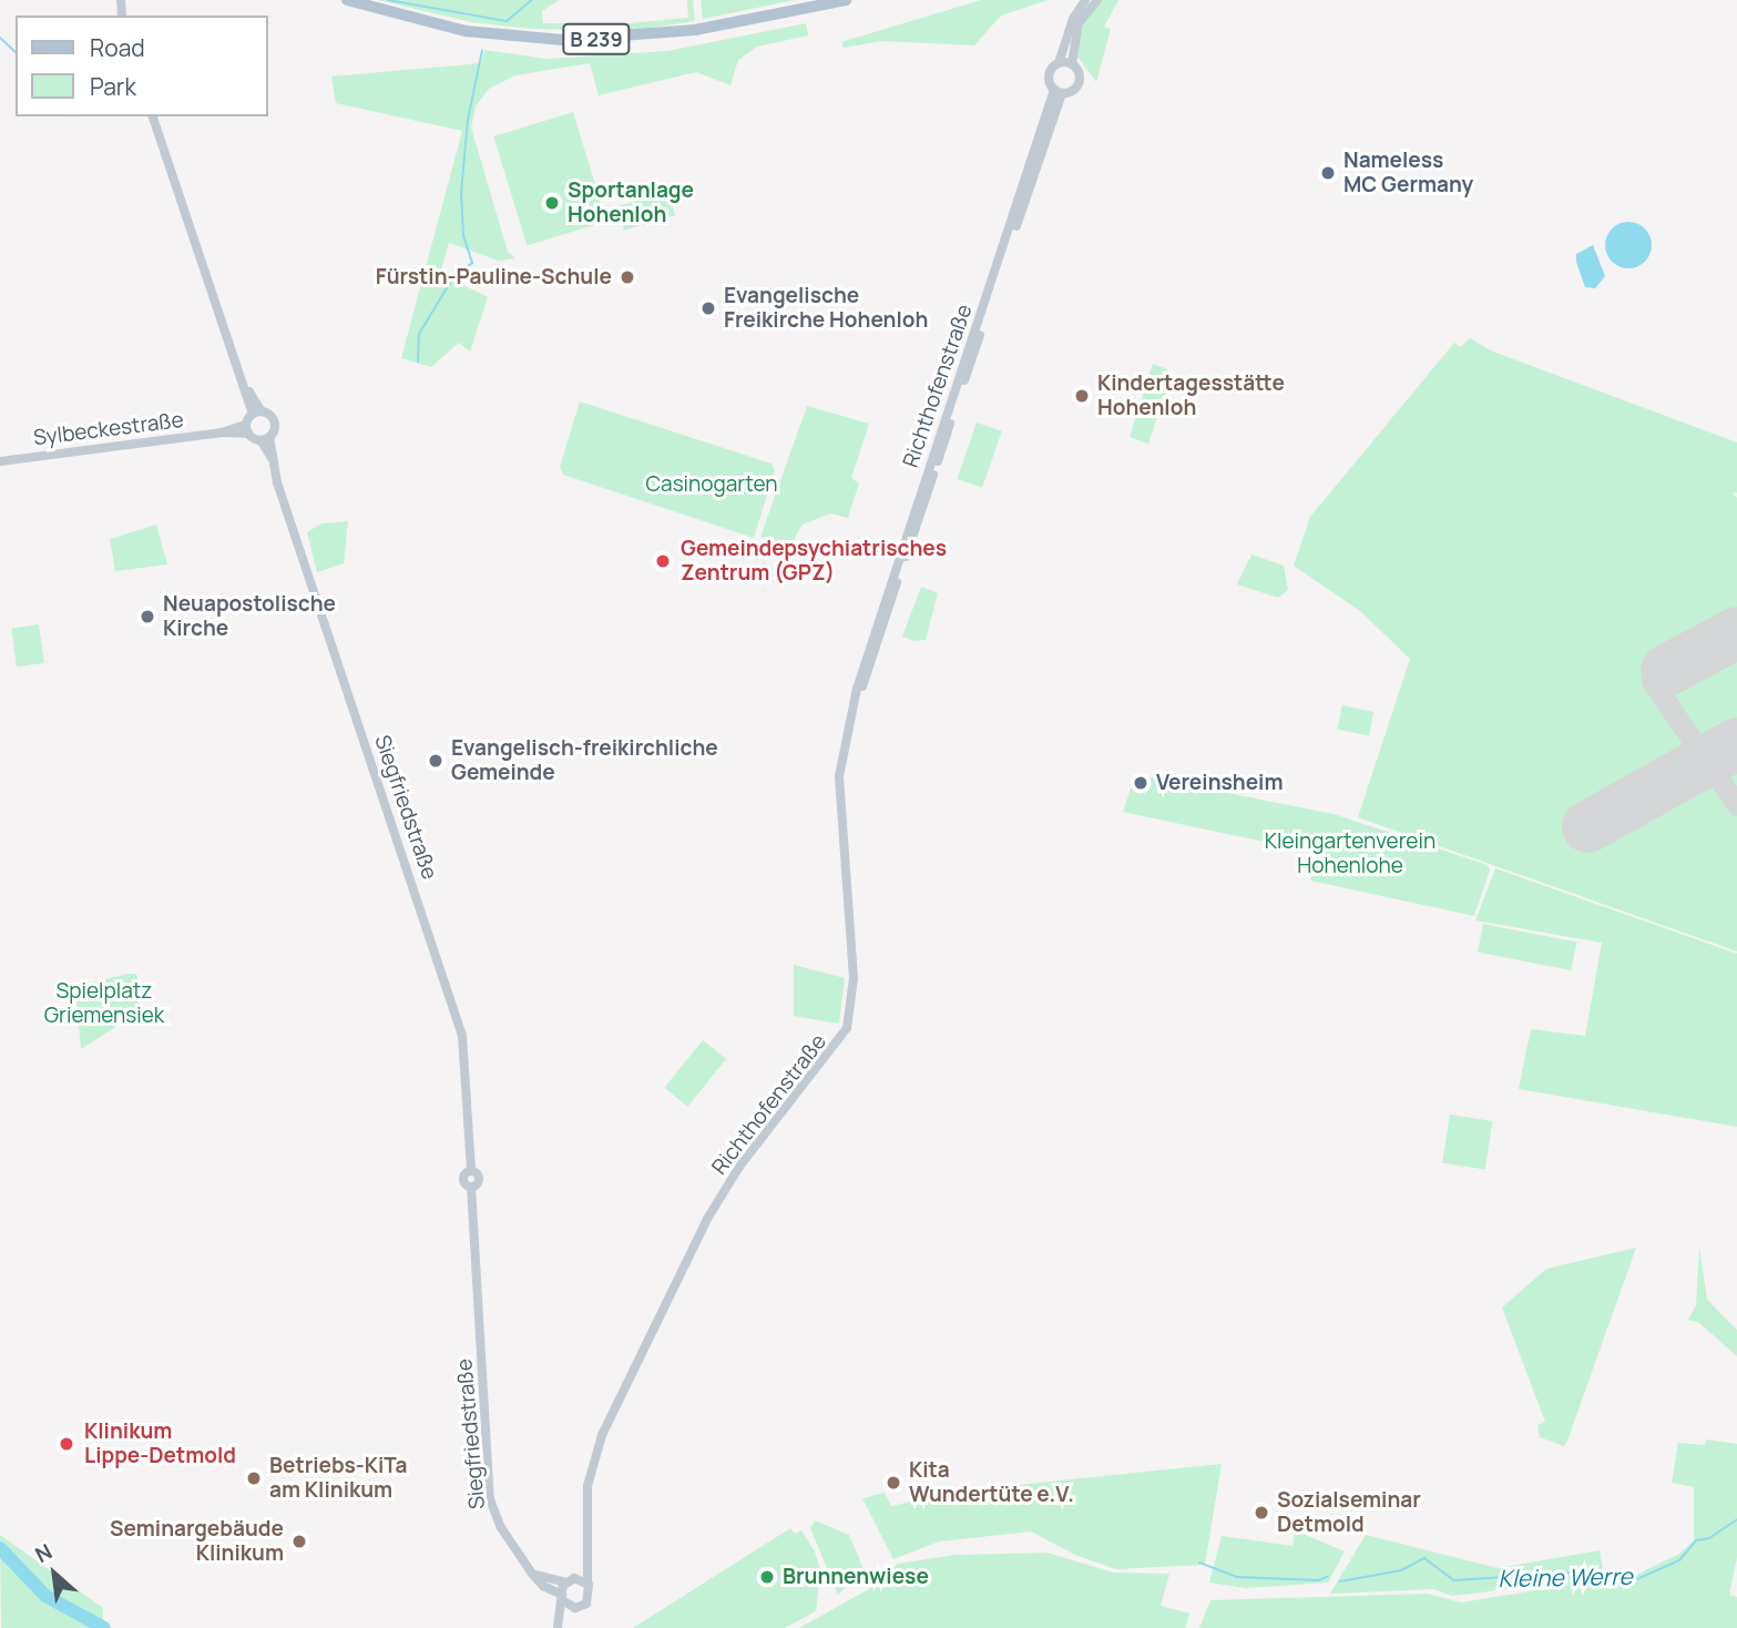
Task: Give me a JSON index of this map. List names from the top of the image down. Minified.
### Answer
{"streets":{"main road":["B 239"],"street":["Richthofenstraße","Sylbeckestraße","Siegfriedstraße"]},"crossings":[["Richthofenstraße","Siegfriedstraße"]],"water":["Kleine Werre"],"parks":["Casinogarten","Kleingartenverein Hohenlohe","Spielplatz Griemensiek"],"places":["Nameless MC Germany","Sportanlage Hohenloh","Fürstin-Pauline-Schule","Evangelische Freikirche Hohenloh","Kindertagesstätte Hohenloh","Gemeindepsychiatrisches Zentrum (GPZ)","Neuapostolische Kirche","Evangelisch-freikirchliche Gemeinde","Vereinsheim","Klinikum Lippe-Detmold","Betriebs-KiTa am Klinikum","Kita Wundertüte e.V.","Sozialseminar Detmold","Seminargebäude Klinikum","Brunnenwiese"],"legend":["Road","Park"],"north":"top left"}
